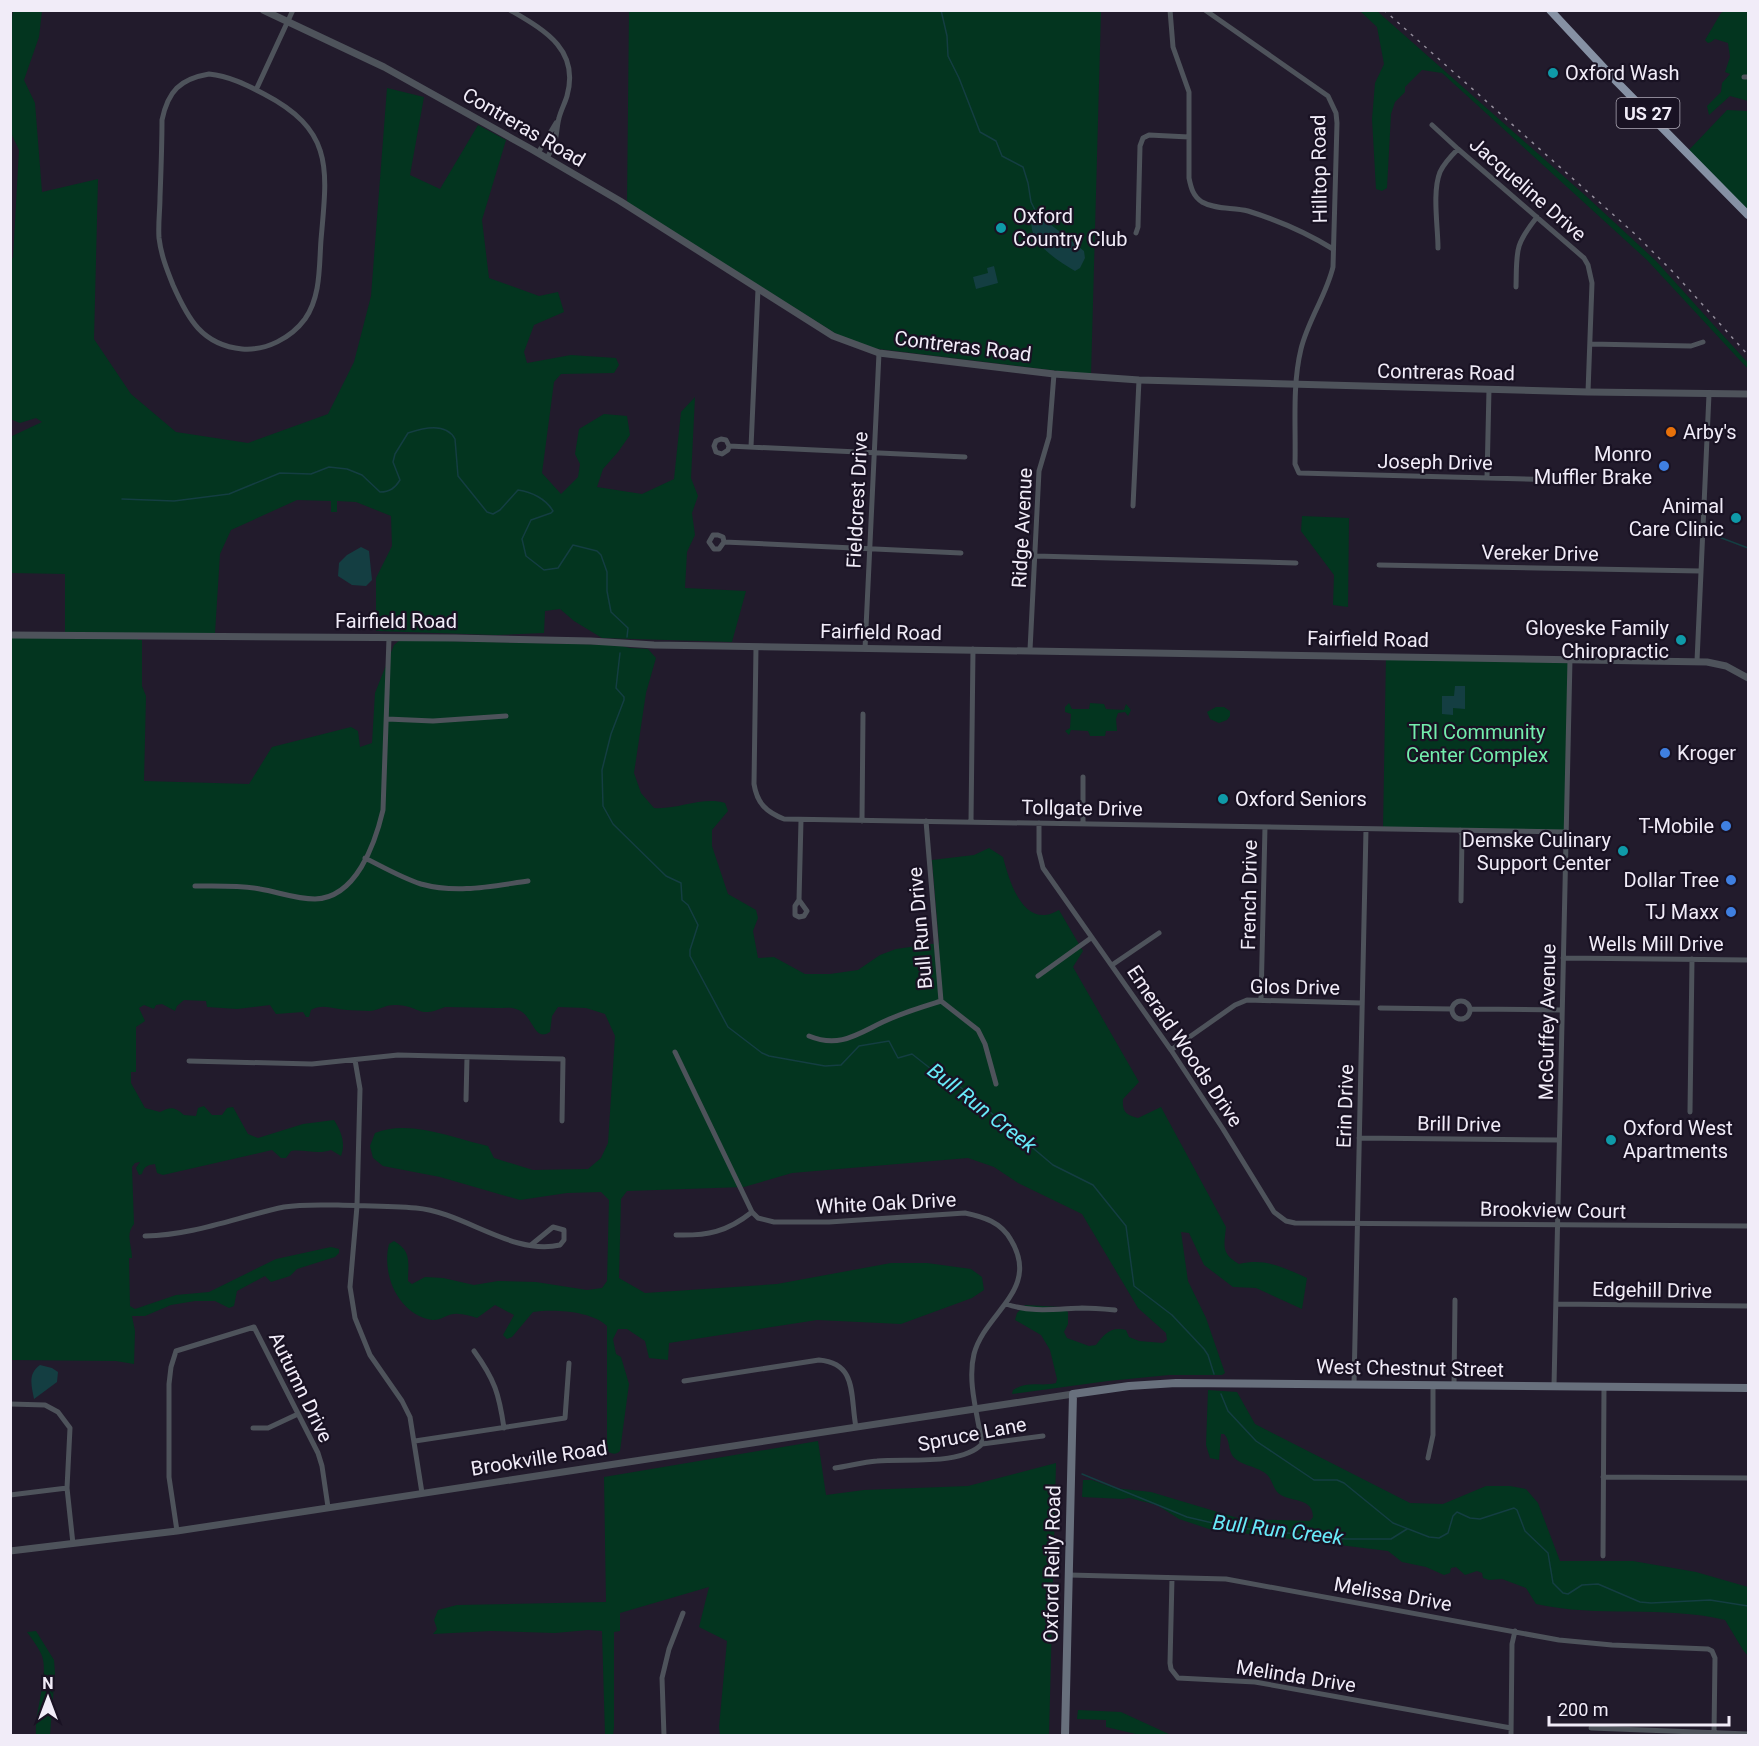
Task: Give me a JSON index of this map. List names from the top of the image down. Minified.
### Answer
{"streets":{"highway":["US 27"],"main road":["West Chestnut Street","Oxford Reily Road"],"street":["Contreras Road","Hilltop Road","Jacqueline Drive","Joseph Drive","Fieldcrest Drive","Ridge Avenue","Vereker Drive","Fairfield Road","Tollgate Drive","French Drive","Bull Run Drive","Wells Mill Drive","Glos Drive","McGuffey Avenue","Emerald Woods Drive","Erin Drive","Brill Drive","White Oak Drive","Brookview Court","Edgehill Drive","Autumn Drive","Spruce Lane","Brookville Road","Melissa Drive","Melinda Drive"]},"crossings":[["Contreras Road","Hilltop Road"],["Contreras Road","Jacqueline Drive"],["Contreras Road","Fieldcrest Drive"],["Contreras Road","Ridge Avenue"],["Hilltop Road","Joseph Drive"],["Fieldcrest Drive","Fairfield Road"],["Ridge Avenue","Fairfield Road"],["Fairfield Road","Tollgate Drive"],["Fairfield Road","McGuffey Avenue"],["Tollgate Drive","French Drive"],["Tollgate Drive","Bull Run Drive"],["Tollgate Drive","McGuffey Avenue"],["Tollgate Drive","Emerald Woods Drive"],["Tollgate Drive","Erin Drive"],["French Drive","Glos Drive"],["Wells Mill Drive","McGuffey Avenue"],["Glos Drive","Emerald Woods Drive"],["Glos Drive","Erin Drive"],["McGuffey Avenue","Brill Drive"],["McGuffey Avenue","Brookview Court"],["McGuffey Avenue","Edgehill Drive"],["McGuffey Avenue","West Chestnut Street"],["Emerald Woods Drive","Erin Drive"],["Emerald Woods Drive","Brookview Court"],["Erin Drive","Brill Drive"],["Erin Drive","Brookview Court"],["Erin Drive","West Chestnut Street"],["White Oak Drive","Spruce Lane"],["White Oak Drive","Brookville Road"],["West Chestnut Street","Brookville Road"],["West Chestnut Street","Oxford Reily Road"],["Autumn Drive","Brookville Road"],["Brookville Road","Oxford Reily Road"],["Oxford Reily Road","Melissa Drive"],["Melissa Drive","Melinda Drive"]],"water":["Bull Run Creek"],"parks":["TRI Community Center Complex"],"places":["Oxford Wash","Oxford Country Club","Arby's","Monro Muffler Brake","Animal Care Clinic","Gloyeske Family Chiropractic","Kroger","Oxford Seniors","T-Mobile","Demske Culinary Support Center","Dollar Tree","TJ Maxx","Oxford West Apartments"],"scale_bar":"200 m","north":"top"}
